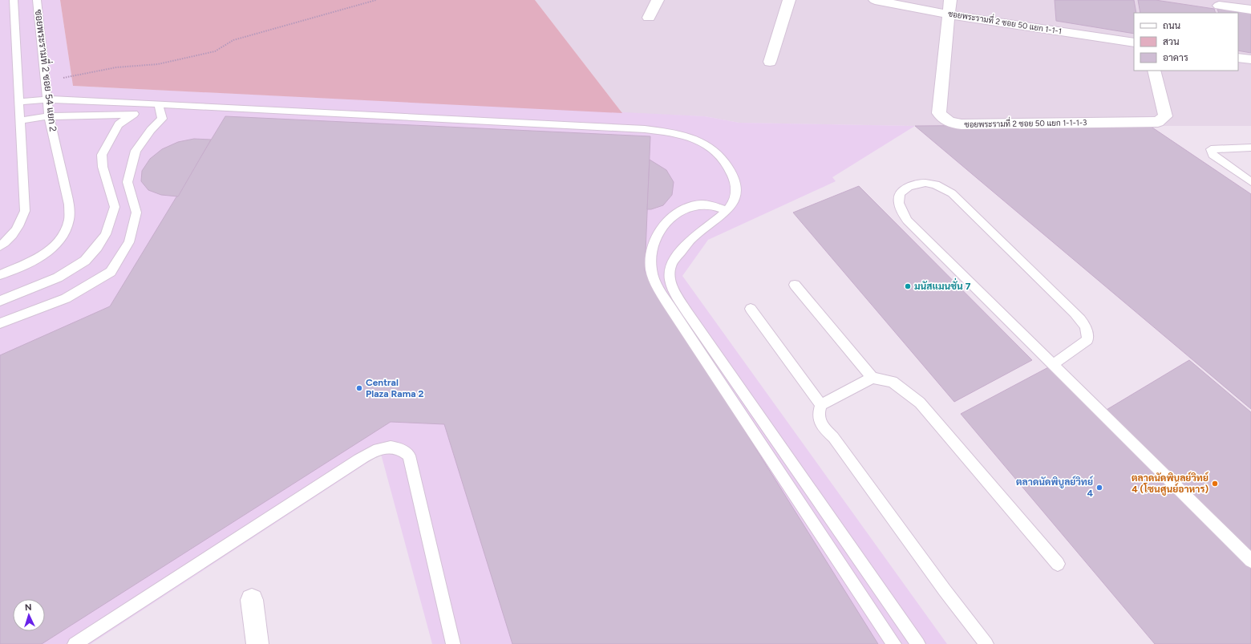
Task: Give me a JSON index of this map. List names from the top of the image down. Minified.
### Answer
{"streets":{"street":["ซอยพระรามที่ 2 ซอย 50 แยก 1-1-1","ซอยพระรามที่ 2 ซอย 50 แยก 1-1-1-3"],"lane":["ซอยพระรามที่ 2 ซอย 54 แยก 2"]},"crossings":[["ซอยพระรามที่ 2 ซอย 50 แยก 1-1-1","ซอยพระรามที่ 2 ซอย 50 แยก 1-1-1-3"]],"places":["มนัสแมนชั่น 7","Central Plaza Rama 2","ตลาดนัดพิบูลย์วิทย์ 4 (โซนศูนย์อาหาร)","ตลาดนัดพิบูลย์วิทย์ 4"],"legend":["ถนน","สวน","อาคาร"],"north":"top"}
